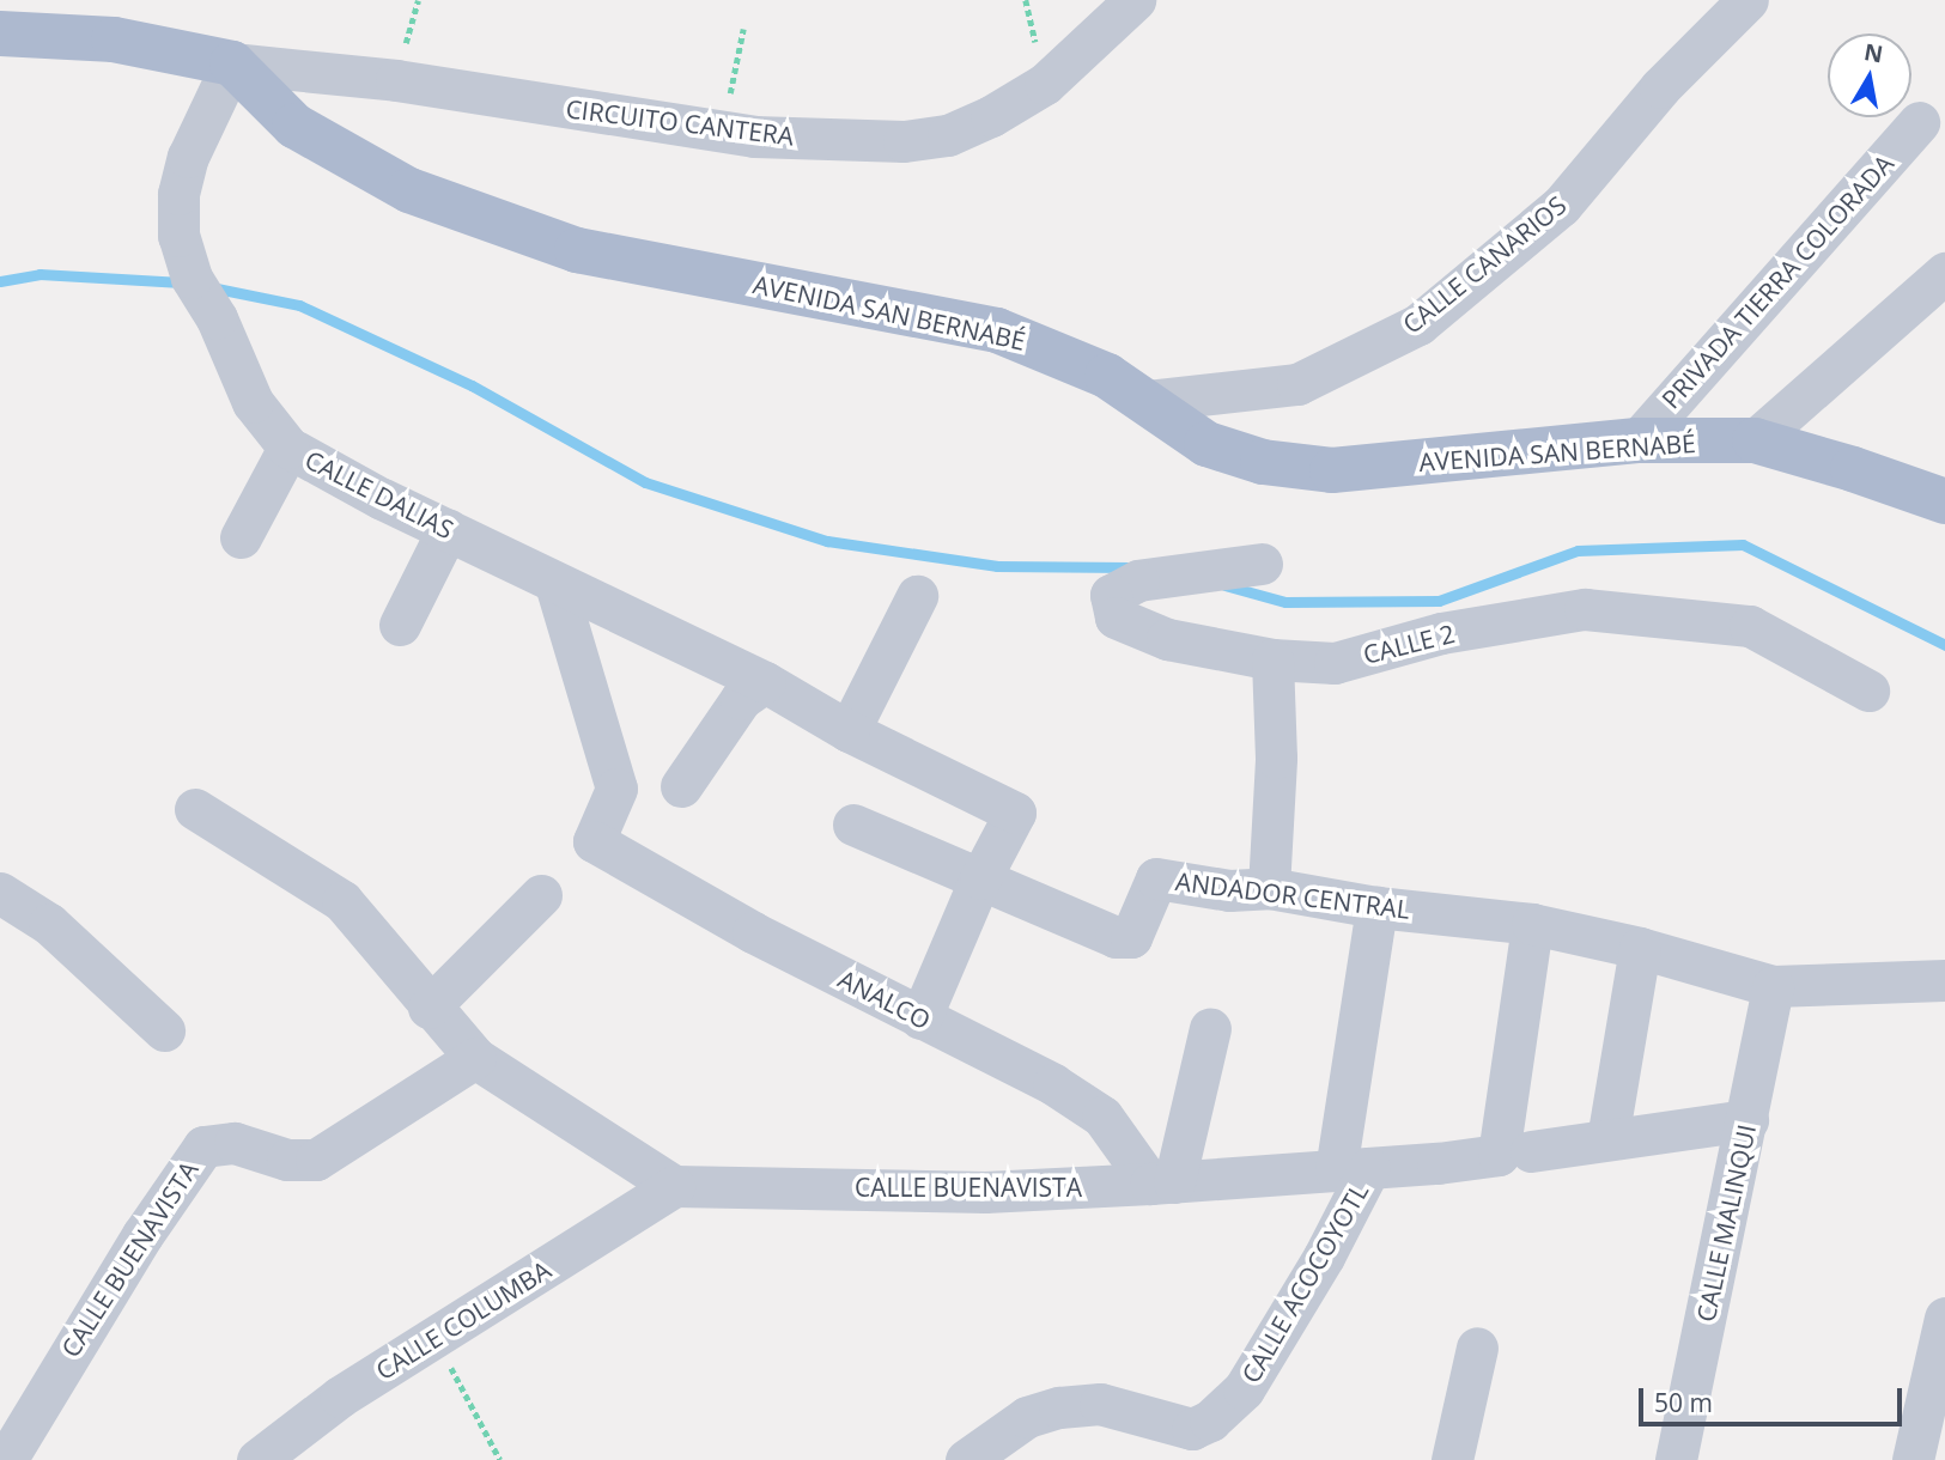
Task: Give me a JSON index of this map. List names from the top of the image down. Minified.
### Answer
{"streets":{"main road":["AVENIDA SAN BERNABÉ"],"street":["CIRCUITO CANTERA","CALLE CANARIOS","PRIVADA TIERRA COLORADA","CALLE DALIAS","CALLE 2","ANDADOR CENTRAL","ANALCO","CALLE BUENAVISTA","CALLE MALINQUI","CALLE ACOCOYOTL","CALLE COLUMBA"]},"crossings":[["CIRCUITO CANTERA","AVENIDA SAN BERNABÉ"],["CIRCUITO CANTERA","CALLE DALIAS"],["CALLE CANARIOS","AVENIDA SAN BERNABÉ"],["PRIVADA TIERRA COLORADA","AVENIDA SAN BERNABÉ"],["AVENIDA SAN BERNABÉ","CALLE DALIAS"],["CALLE DALIAS","ANDADOR CENTRAL"],["CALLE DALIAS","ANALCO"],["ANDADOR CENTRAL","CALLE MALINQUI"],["ANDADOR CENTRAL","CALLE ACOCOYOTL"],["ANALCO","CALLE BUENAVISTA"],["CALLE BUENAVISTA","CALLE MALINQUI"],["CALLE BUENAVISTA","CALLE ACOCOYOTL"],["CALLE BUENAVISTA","CALLE COLUMBA"]],"scale_bar":"50 m","north":"top"}
